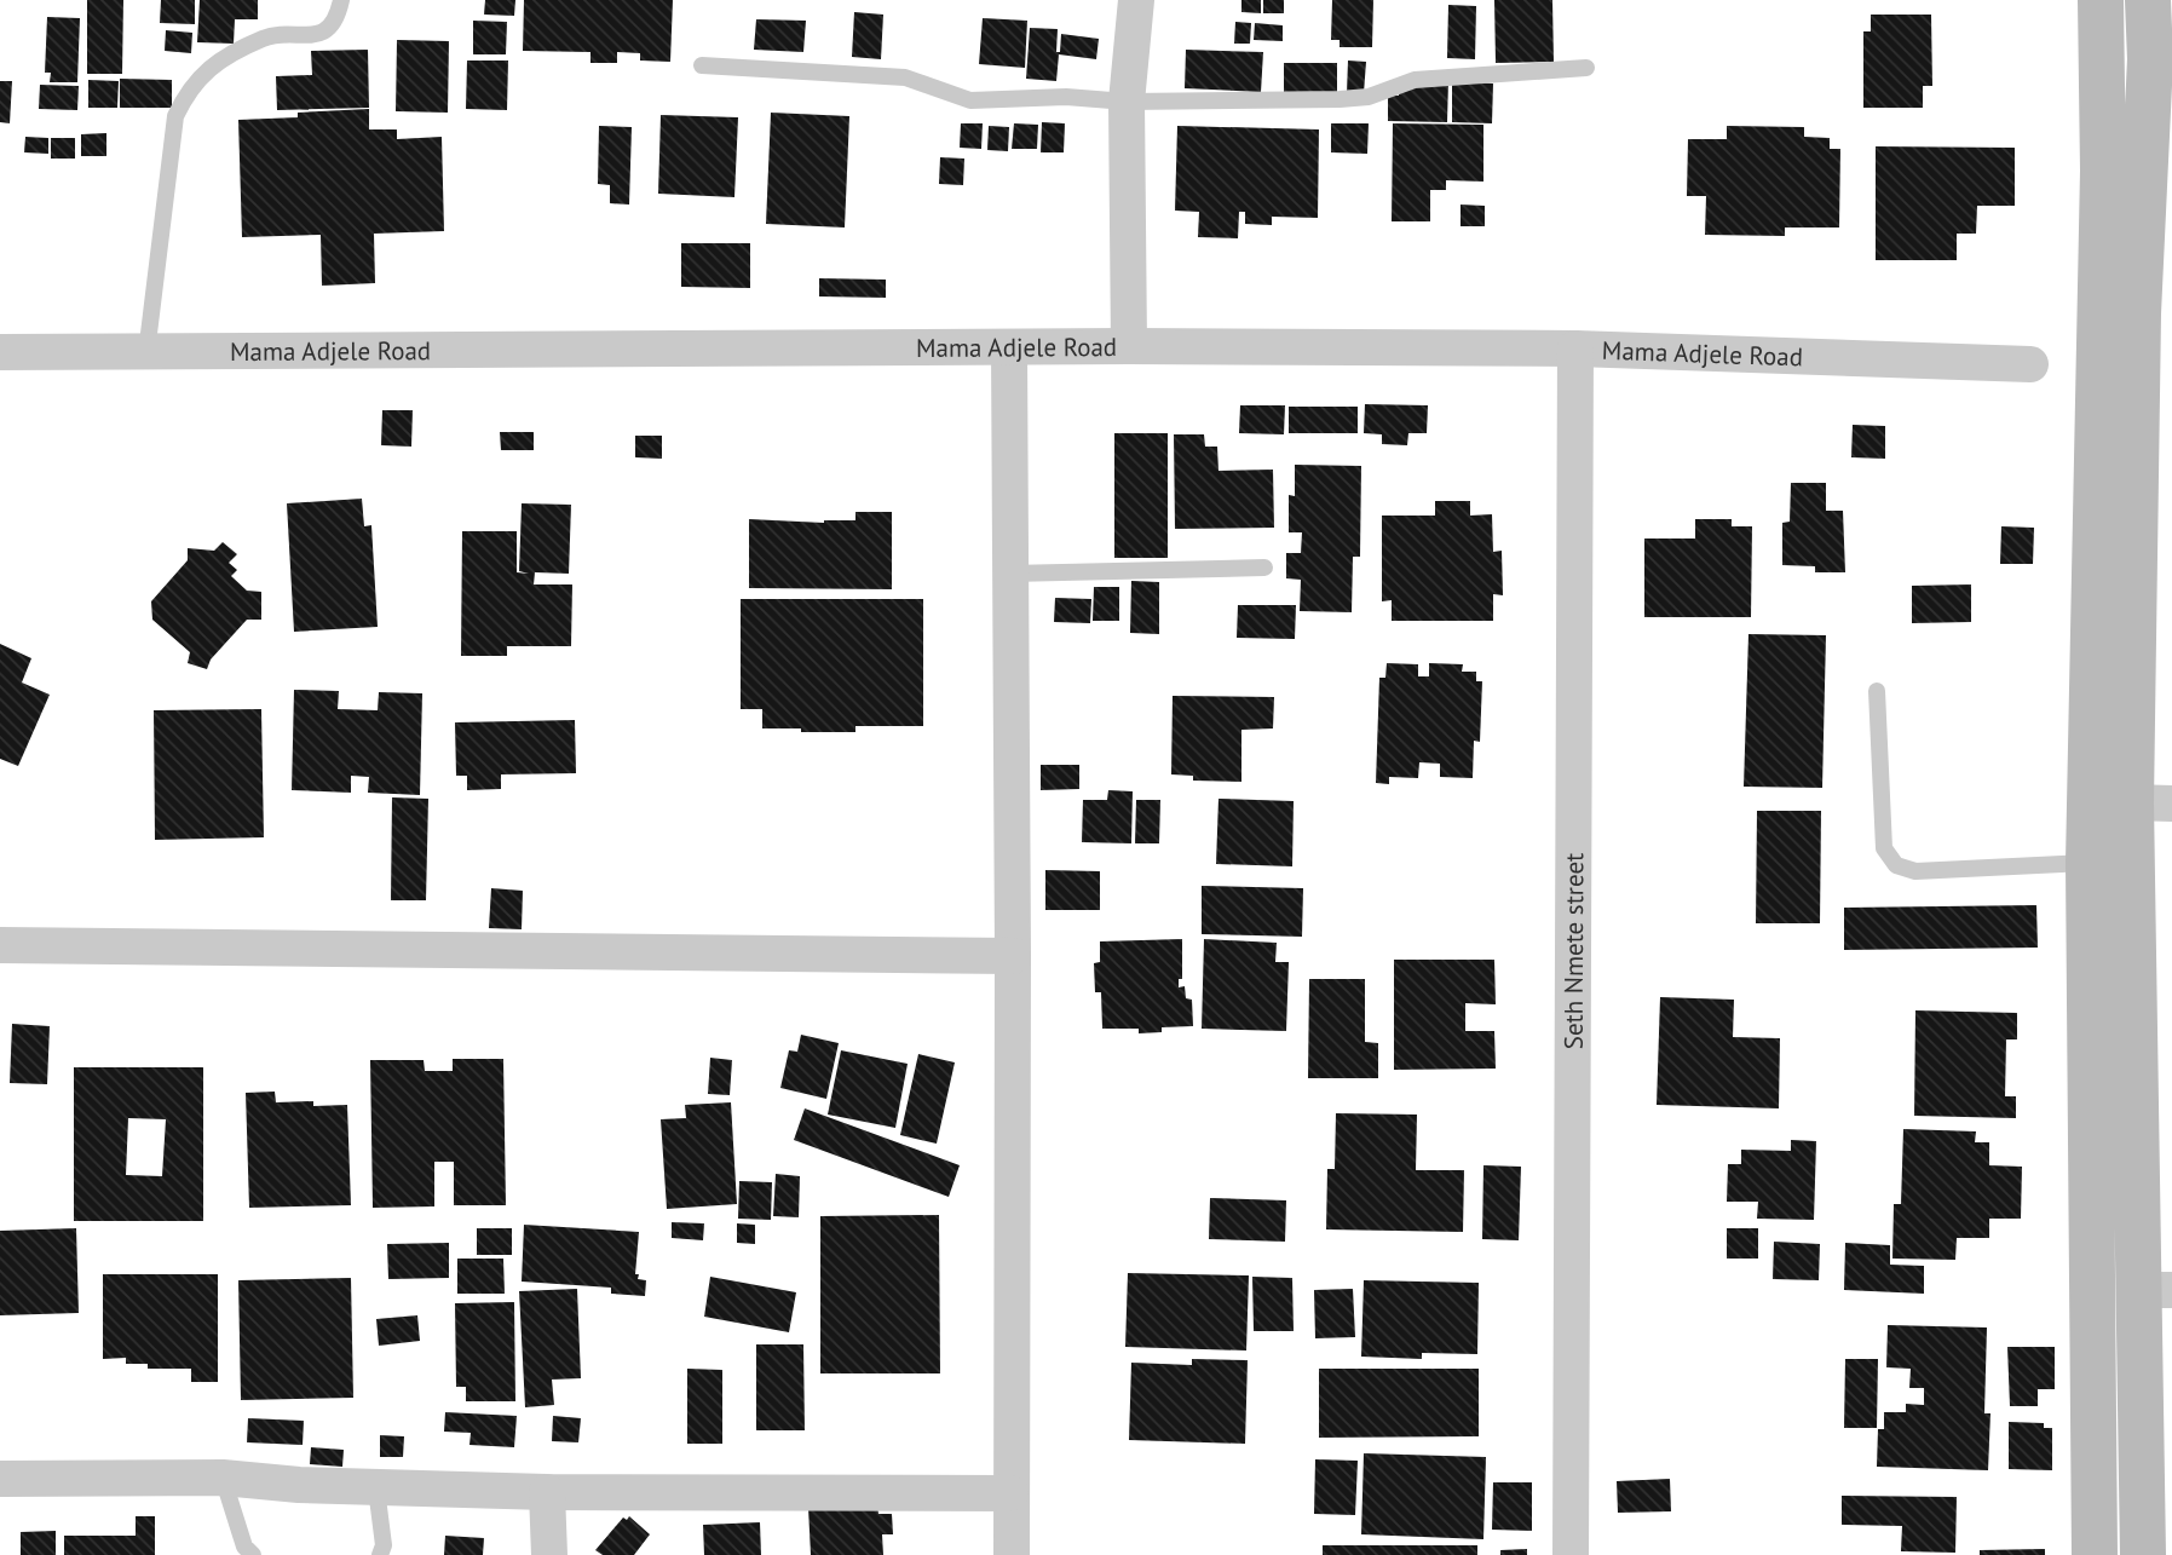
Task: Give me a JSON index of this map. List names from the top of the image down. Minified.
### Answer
{"streets":{"street":["Mama Adjele Road","Seth Nmete street"]},"crossings":[["Mama Adjele Road","Seth Nmete street"]]}
